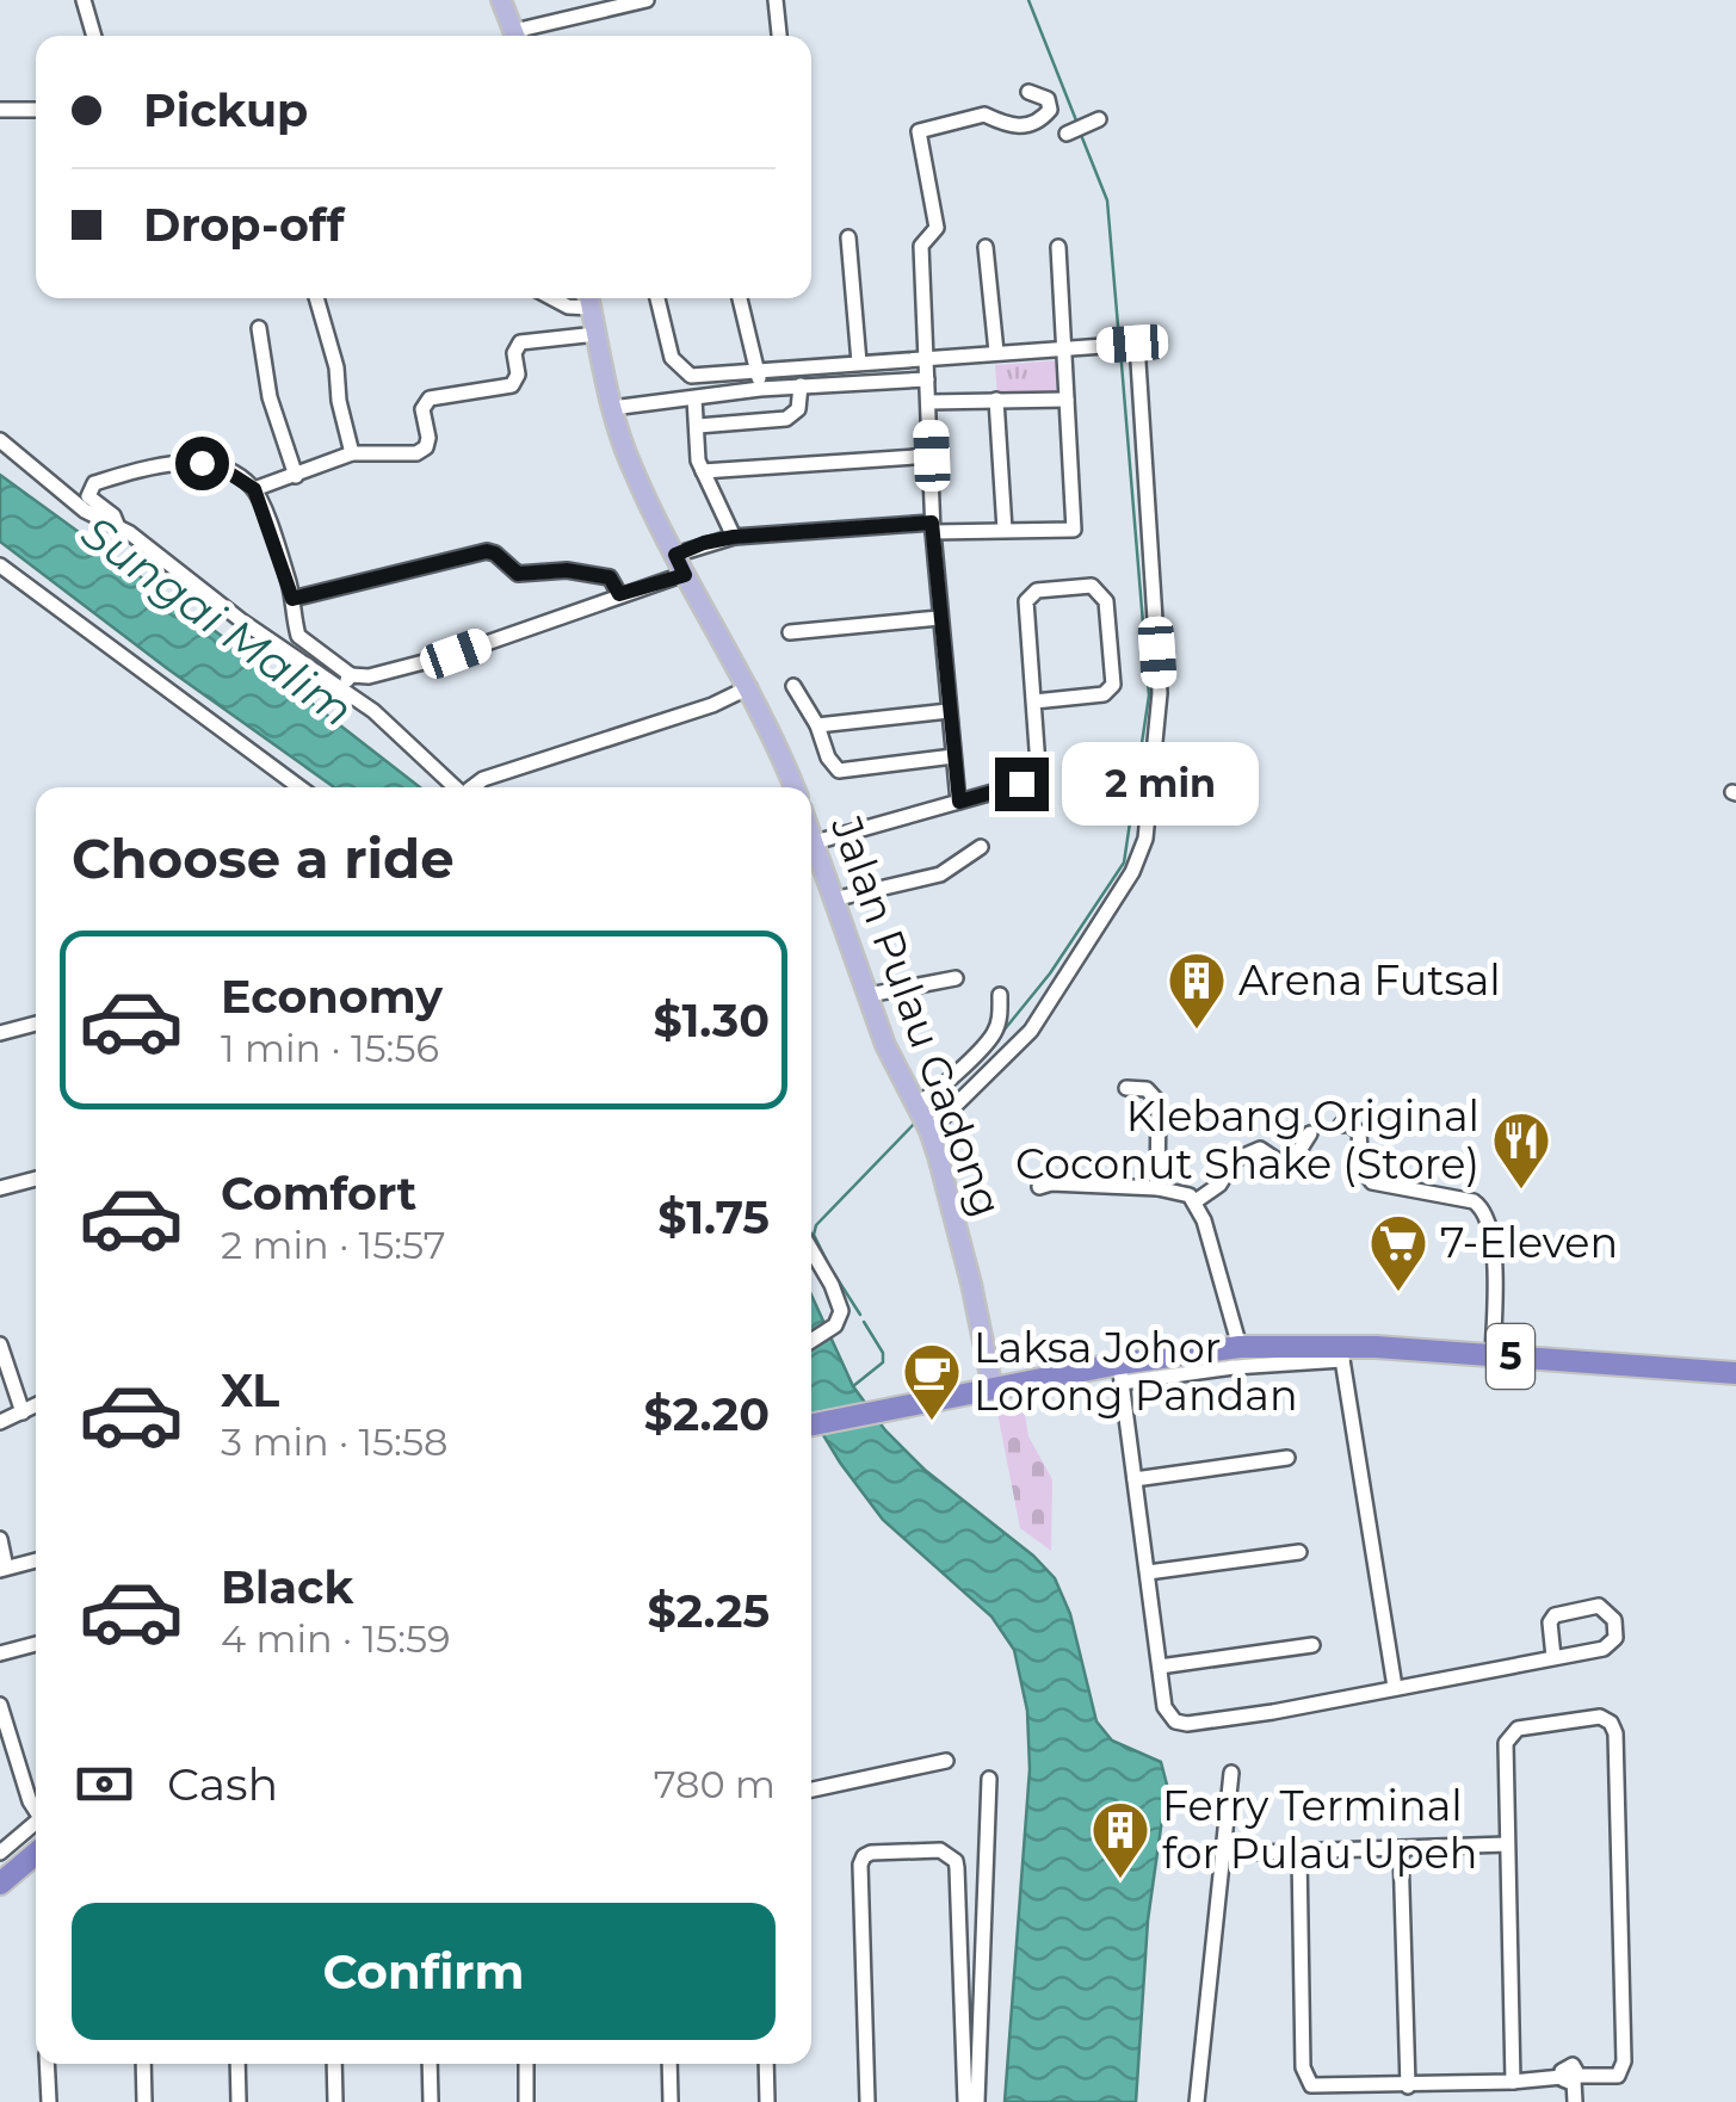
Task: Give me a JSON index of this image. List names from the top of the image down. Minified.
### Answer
{"streets":{"highway":["5"],"main road":["Jalan Pulau Gadong"]},"crossings":[["Jalan Pulau Gadong","5"]],"water":["Sungai Malim"],"places":{"building":["Arena Futsal","Ferry Terminal for Pulau Upeh"],"restaurant":["Klebang Original Coconut Shake (Store)"],"supermarket":["7-Eleven"],"cafe":["Laksa Johor Lorong Pandan"]},"page":{"banner":["Pickup","Drop-off"],"bubble":"2 min","heading":"Choose a ride","list":[{"name":"Economy","note":"1 min · 15:56","value":"$1.30"},{"name":"Comfort","note":"2 min · 15:57","value":"$1.75"},{"name":"XL","note":"3 min · 15:58","value":"$2.20"},{"name":"Black","note":"4 min · 15:59","value":"$2.25"}],"pay":["Cash","780 m"],"buttons":"Confirm"}}
